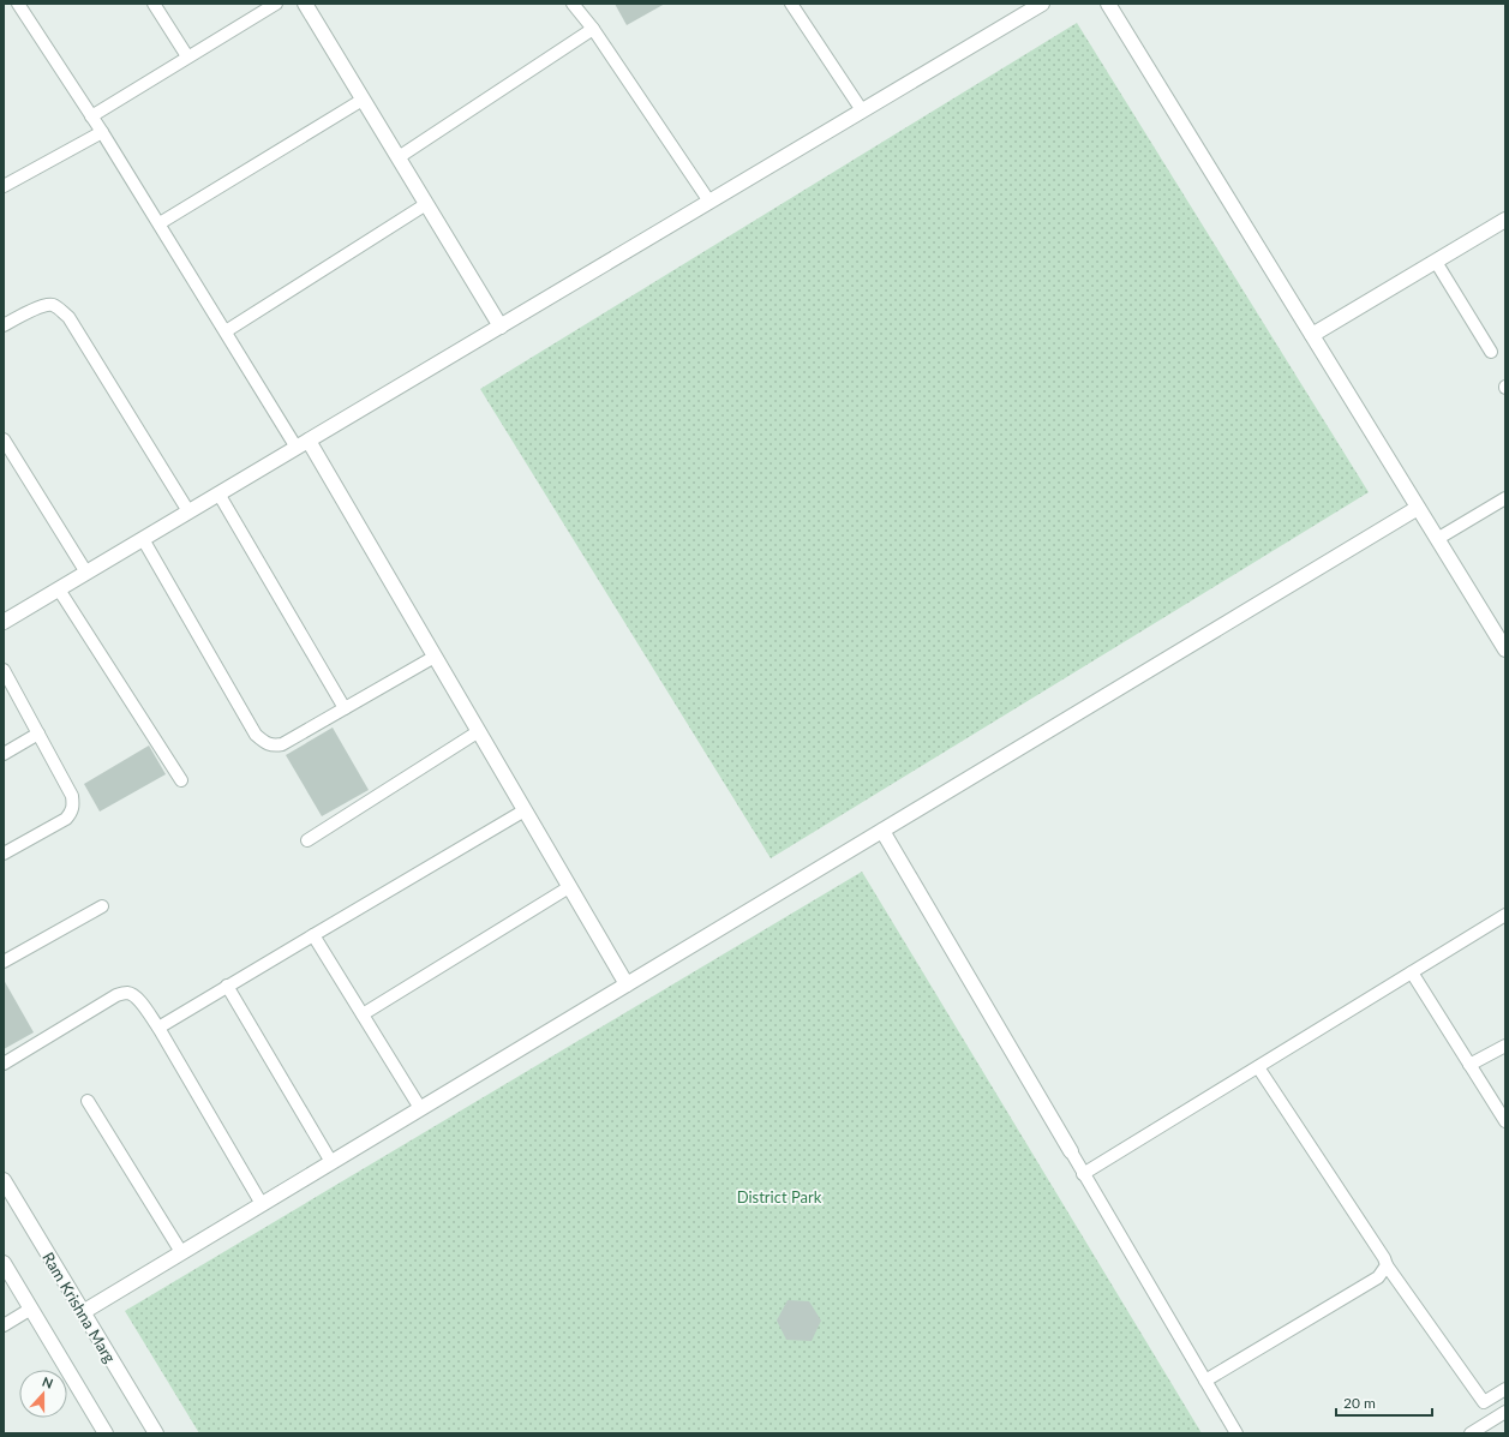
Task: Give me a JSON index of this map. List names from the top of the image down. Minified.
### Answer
{"streets":{"street":["Ram Krishna Marg"]},"parks":["District Park"],"scale_bar":"20 m","north":"top"}
